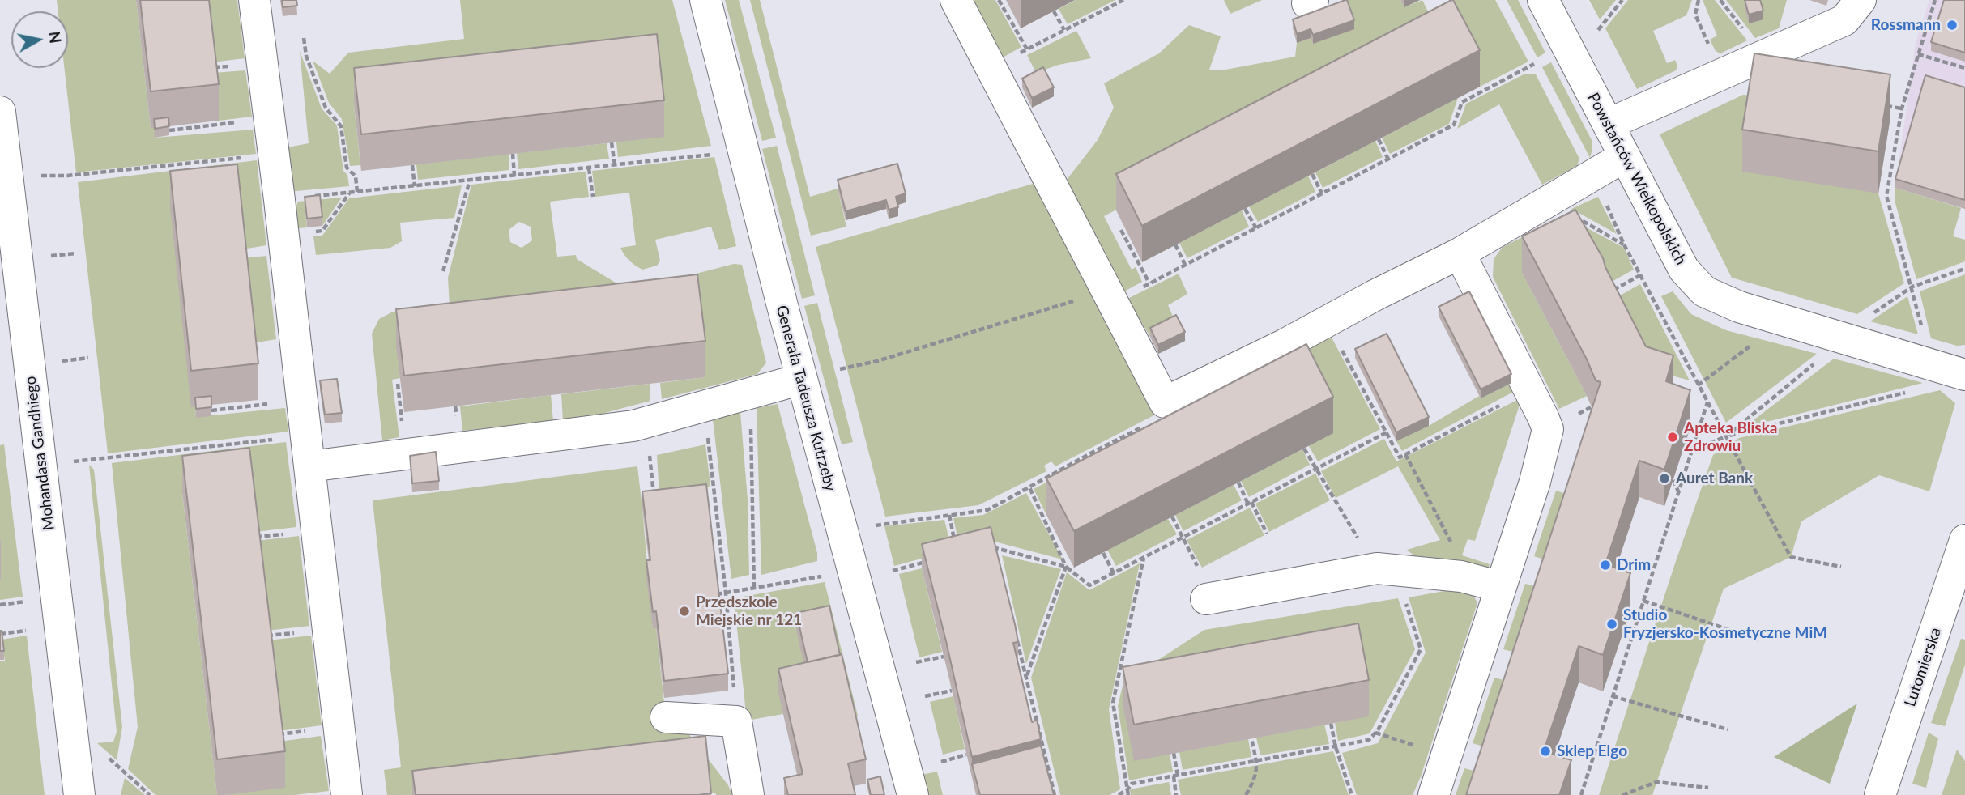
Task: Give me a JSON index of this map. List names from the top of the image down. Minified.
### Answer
{"streets":{"street":["Powstańców Wielkopolskich","Generała Tadeusza Kutrzeby","Mohandasa Gandhiego","Lutomierska"]},"places":["Rossmann","Apteka Bliska Zdrowiu","Auret Bank","Drim","Przedszkole Miejskie nr 121","Studio Fryzjersko-Kosmetyczne MiM","Sklep Elgo"],"north":"right"}
